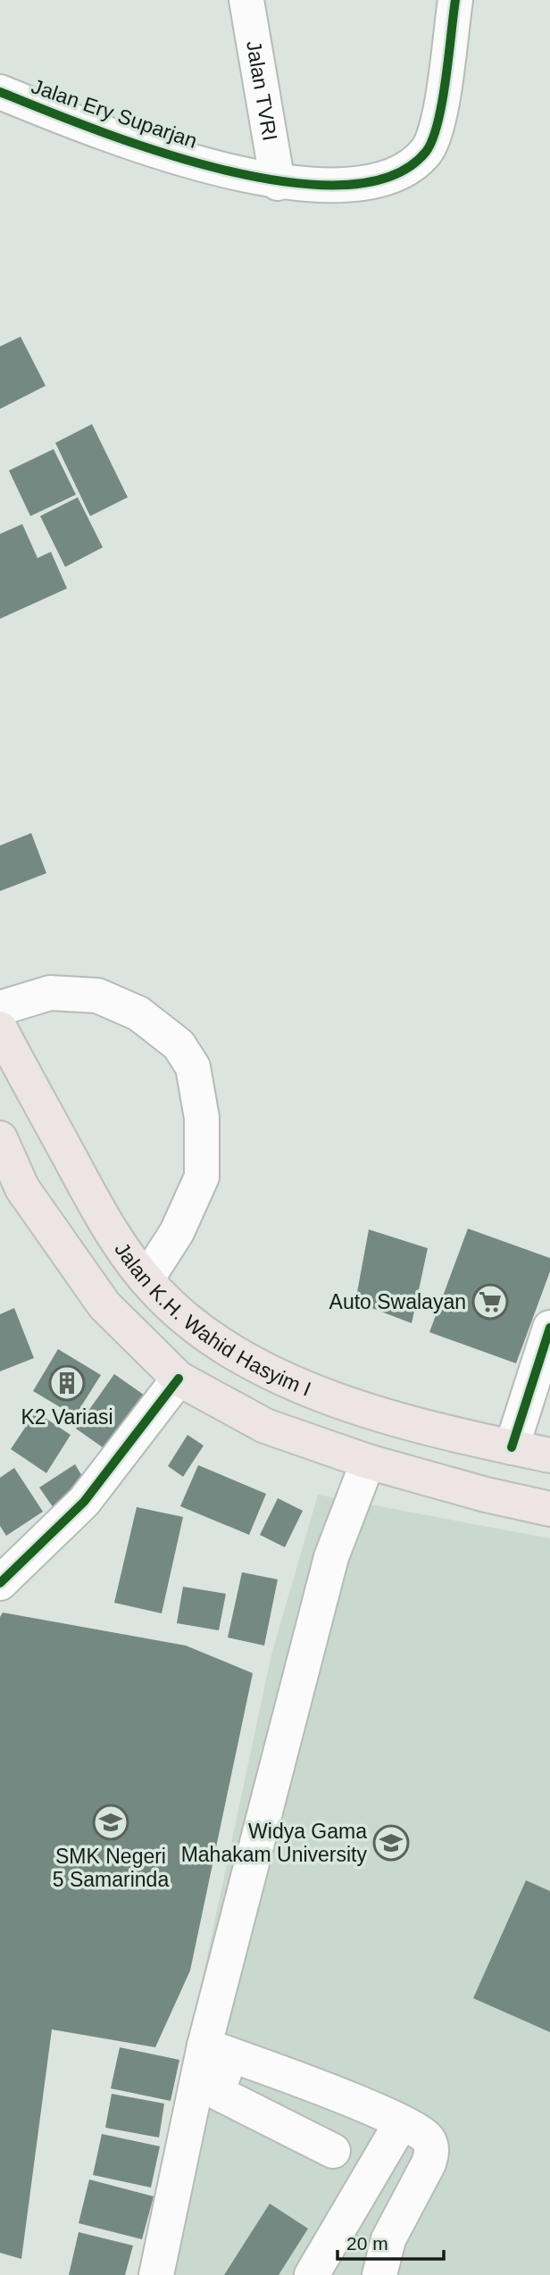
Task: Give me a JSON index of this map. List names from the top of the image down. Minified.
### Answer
{"streets":{"main road":["Jalan K.H. Wahid Hasyim I"],"street":["Jalan TVRI","Jalan Ery Suparjan"]},"crossings":[["Jalan TVRI","Jalan Ery Suparjan"]],"places":{"supermarket":["Auto Swalayan"],"building":["K2 Variasi"],"school or university":["SMK Negeri 5 Samarinda","Widya Gama Mahakam University"]},"scale_bar":"20 m"}
